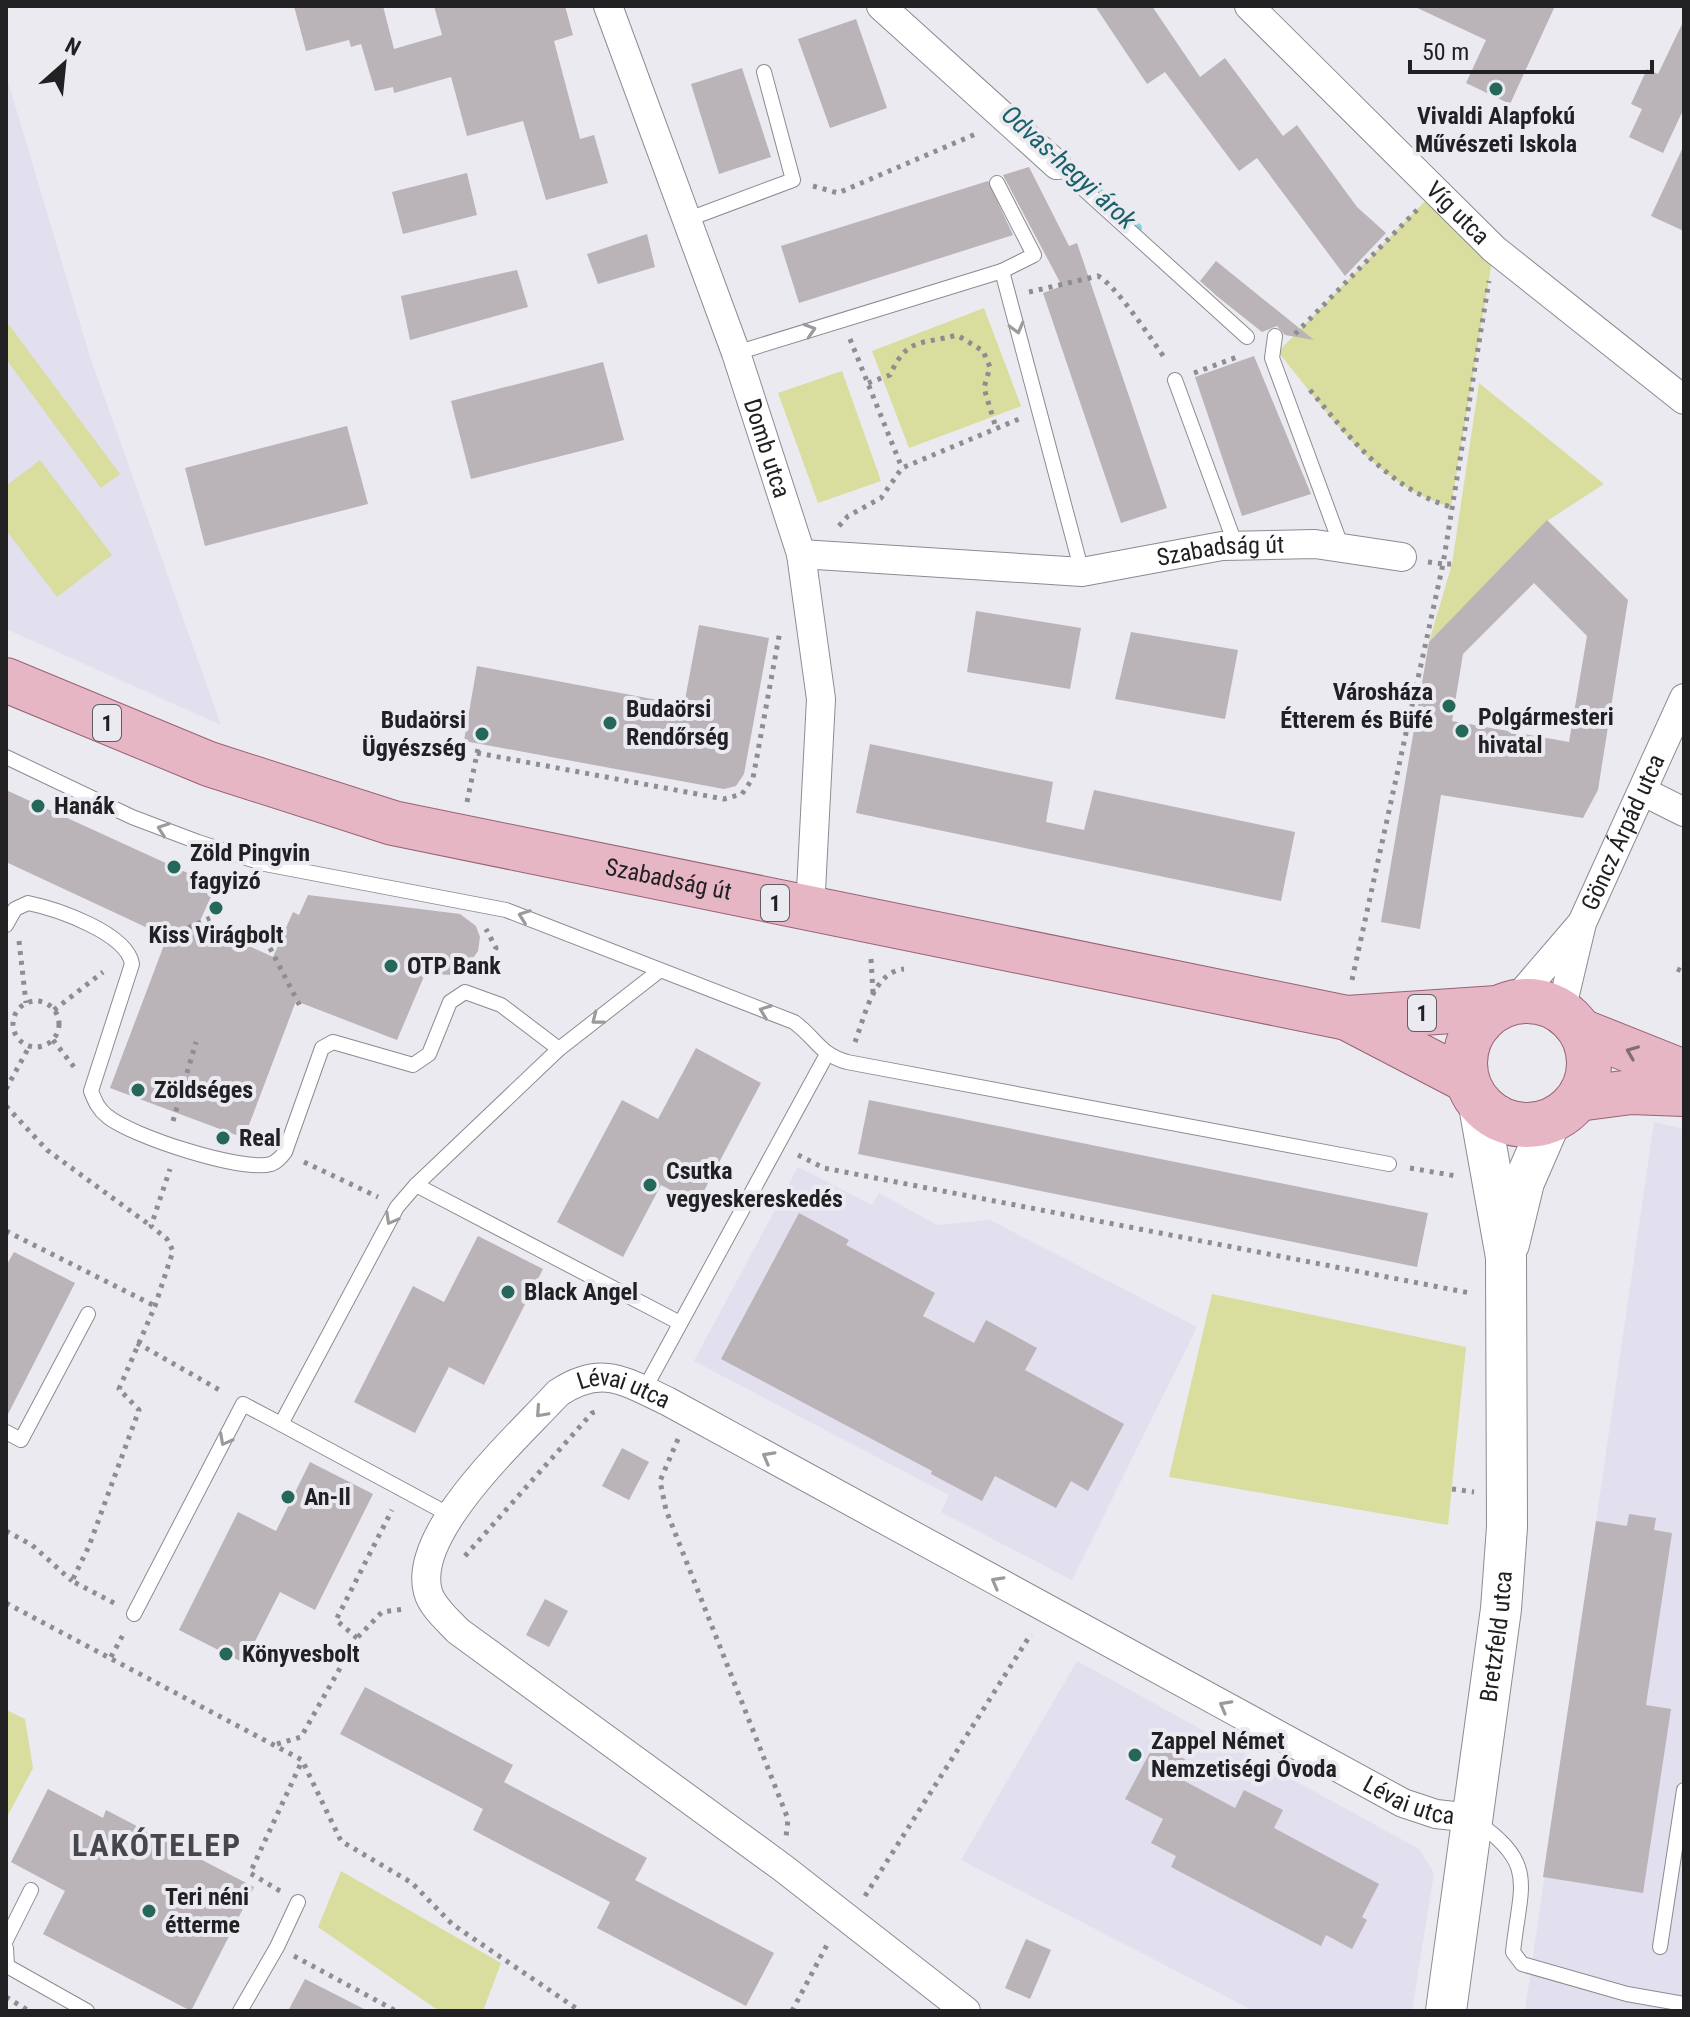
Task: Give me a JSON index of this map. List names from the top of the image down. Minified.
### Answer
{"streets":{"main road":["Szabadság út","1","Bretzfeld utca"],"street":["Víg utca","Domb utca","Göncz Árpád utca","Lévai utca"]},"crossings":[["Domb utca","Szabadság út"],["Szabadság út","1"],["Szabadság út","Göncz Árpád utca"],["Szabadság út","Bretzfeld utca"],["1","Göncz Árpád utca"],["1","Bretzfeld utca"],["Göncz Árpád utca","Bretzfeld utca"],["Lévai utca","Bretzfeld utca"]],"one_way":["Lévai utca"],"districts":["LAKÓTELEP"],"water":["Odvas-hegyi árok"],"places":["Vivaldi Alapfokú Művészeti Iskola","Városháza Étterem és Büfé","Budaörsi Rendőrség","Polgármesteri hivatal","Budaörsi Ügyészség","Hanák","Zöld Pingvin fagyizó","Kiss Virágbolt","OTP Bank","Zöldséges","Real","Csutka vegyeskereskedés","Black Angel","An-Il","Könyvesbolt","Zappel Német Nemzetiségi Óvoda","Teri néni étterme"],"scale_bar":"50 m","north":"top right"}
